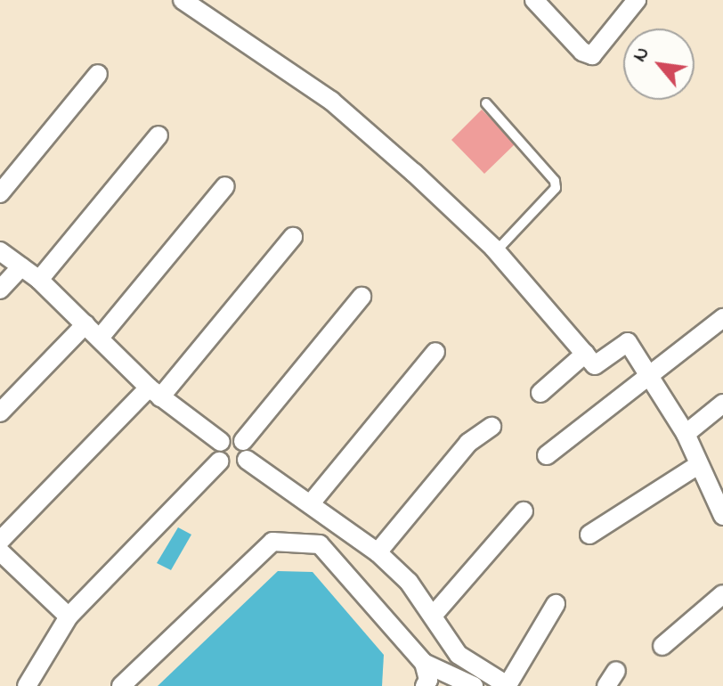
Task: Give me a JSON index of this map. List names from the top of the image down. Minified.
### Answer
{"north":"top left"}
